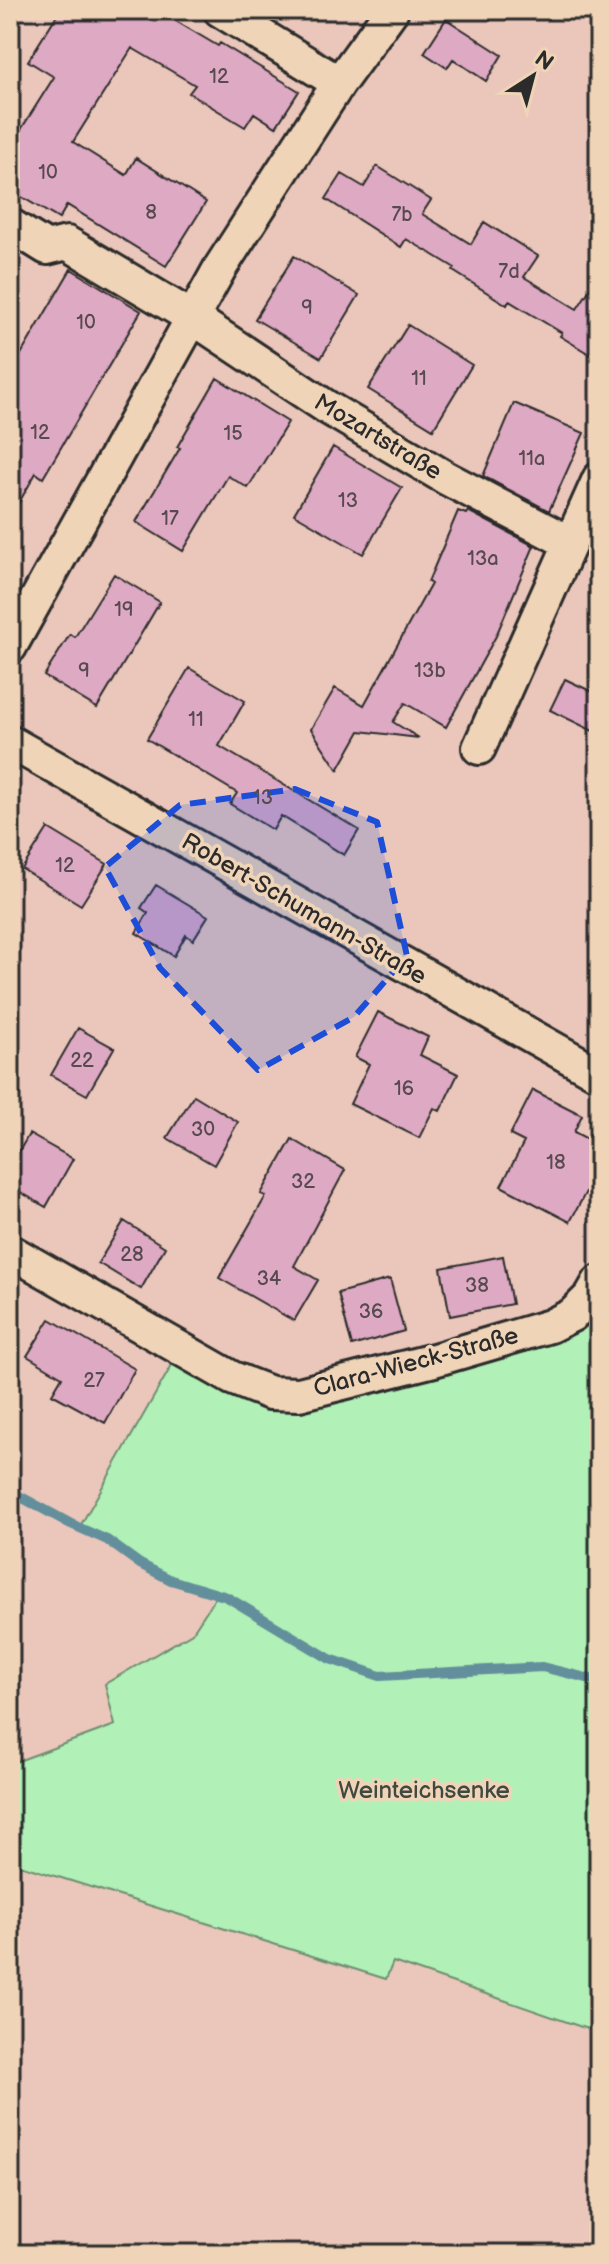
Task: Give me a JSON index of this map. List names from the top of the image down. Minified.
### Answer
{"streets":{"street":["Mozartstraße","Robert-Schumann-Straße","Clara-Wieck-Straße"]},"parks":["Weinteichsenke"],"house_numbers":["12","10","8","7b","7d","9","10","11","12","15","11a","13","17","13a","19","9","13b","11","13","12","22","16","30","18","32","28","34","38","36","27"],"north":"top right"}
